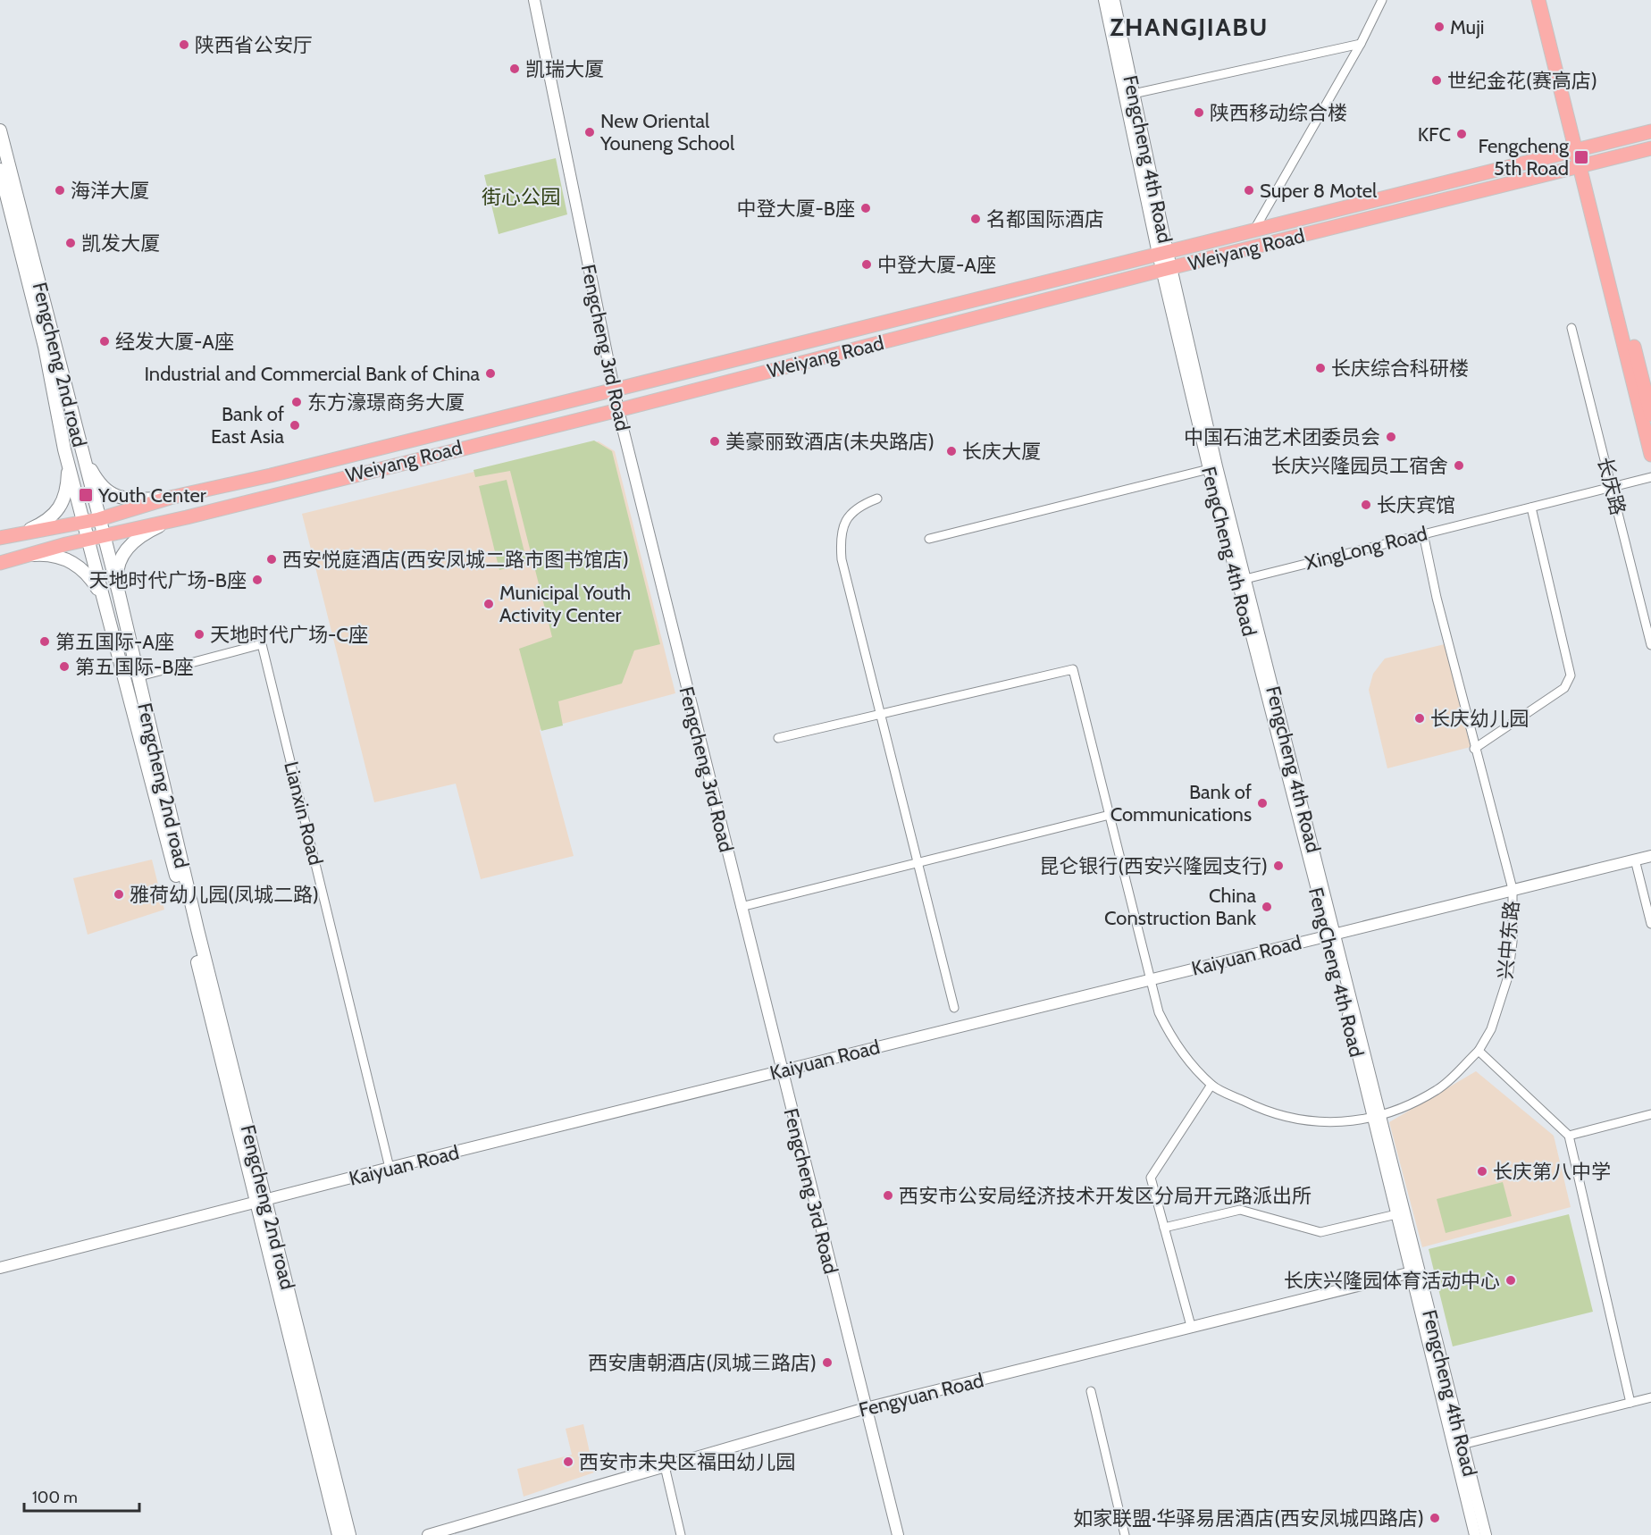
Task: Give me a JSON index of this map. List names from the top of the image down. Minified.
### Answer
{"streets":{"main road":["Weiyang Road","Fengcheng 2nd road"],"street":["Fengcheng 4th Road","Fengcheng 3rd Road","长庆路","XingLong Road","FengCheng 4th Road","Lianxin Road","兴中东路","Kaiyuan Road","Fengyuan Road"]},"crossings":[["Fengcheng 4th Road","Weiyang Road"],["Fengcheng 4th Road","FengCheng 4th Road"],["Fengcheng 4th Road","兴中东路"],["Fengcheng 4th Road","Fengyuan Road"],["Weiyang Road","Fengcheng 3rd Road"],["Weiyang Road","Fengcheng 2nd road"],["Weiyang Road","FengCheng 4th Road"],["Fengcheng 3rd Road","Kaiyuan Road"],["Fengcheng 3rd Road","Fengyuan Road"],["Fengcheng 2nd road","Lianxin Road"],["Fengcheng 2nd road","Kaiyuan Road"],["长庆路","XingLong Road"],["XingLong Road","FengCheng 4th Road"],["XingLong Road","兴中东路"],["FengCheng 4th Road","兴中东路"],["FengCheng 4th Road","Kaiyuan Road"],["FengCheng 4th Road","Fengyuan Road"],["Lianxin Road","Kaiyuan Road"],["兴中东路","Kaiyuan Road"]],"districts":["ZHANGJIABU"],"parks":["街心公园"],"places":{"other":["Muji","陕西省公安厅","凯瑞大厦","世纪金花(赛高店)","陕西移动综合楼","New Oriental Youneng School","KFC","海洋大厦","Super 8 Motel","中登大厦-B座","名都国际酒店","凯发大厦","中登大厦-A座","经发大厦-A座","长庆综合科研楼","Industrial and Commercial Bank of China","东方濠璟商务大厦","Bank of East Asia","中国石油艺术团委员会","美豪丽致酒店(未央路店)","长庆大厦","长庆兴隆园员工宿舍","长庆宾馆","西安悦庭酒店(西安凤城二路市图书馆店)","天地时代广场-B座","Municipal Youth Activity Center","天地时代广场-C座","第五国际-A座","第五国际-B座","长庆幼儿园","Bank of Communications","昆仑银行(西安兴隆园支行)","雅荷幼儿园(凤城二路)","China Construction Bank","长庆第八中学","西安市公安局经济技术开发区分局开元路派出所","长庆兴隆园体育活动中心","西安唐朝酒店(凤城三路店)","西安市未央区福田幼儿园","如家联盟·华驿易居酒店(西安凤城四路店)"],"transit":["Fengcheng 5th Road","Youth Center"]},"scale_bar":"100 m"}
